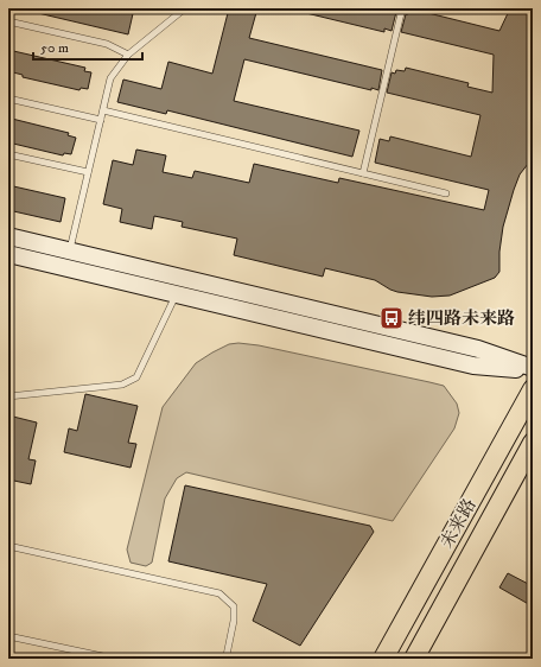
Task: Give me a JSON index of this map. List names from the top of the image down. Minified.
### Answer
{"streets":{"main road":["未来路"]},"places":{"bus stop":["纬四路未来路"]},"scale_bar":"50 m"}
